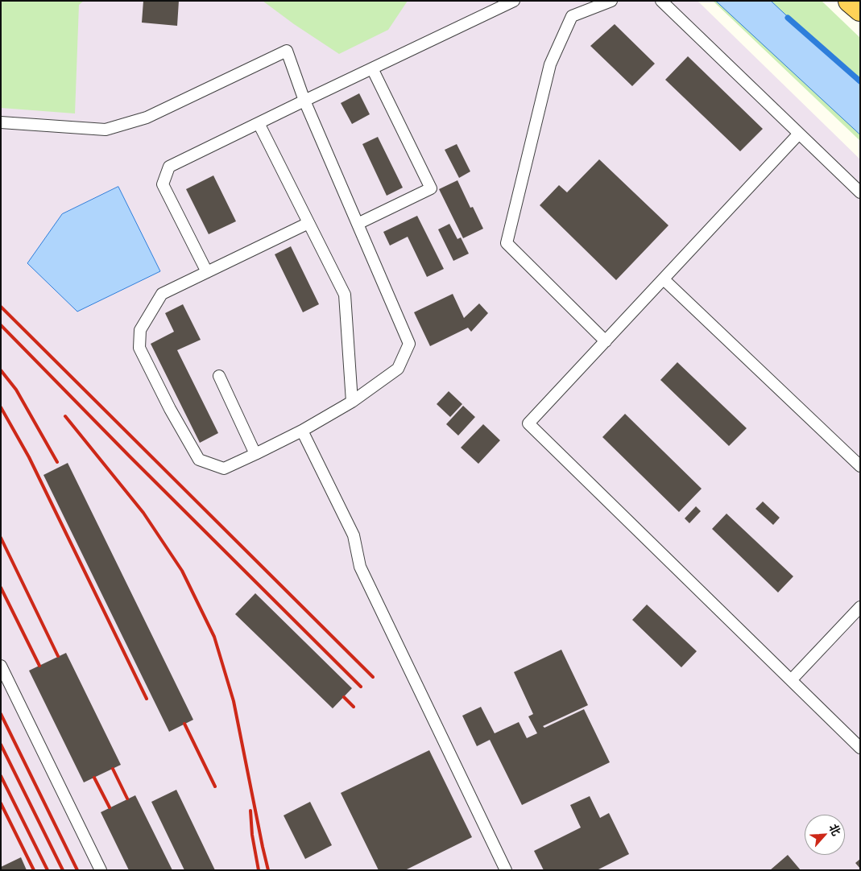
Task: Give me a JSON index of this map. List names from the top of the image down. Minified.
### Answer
{"north":"top right"}
